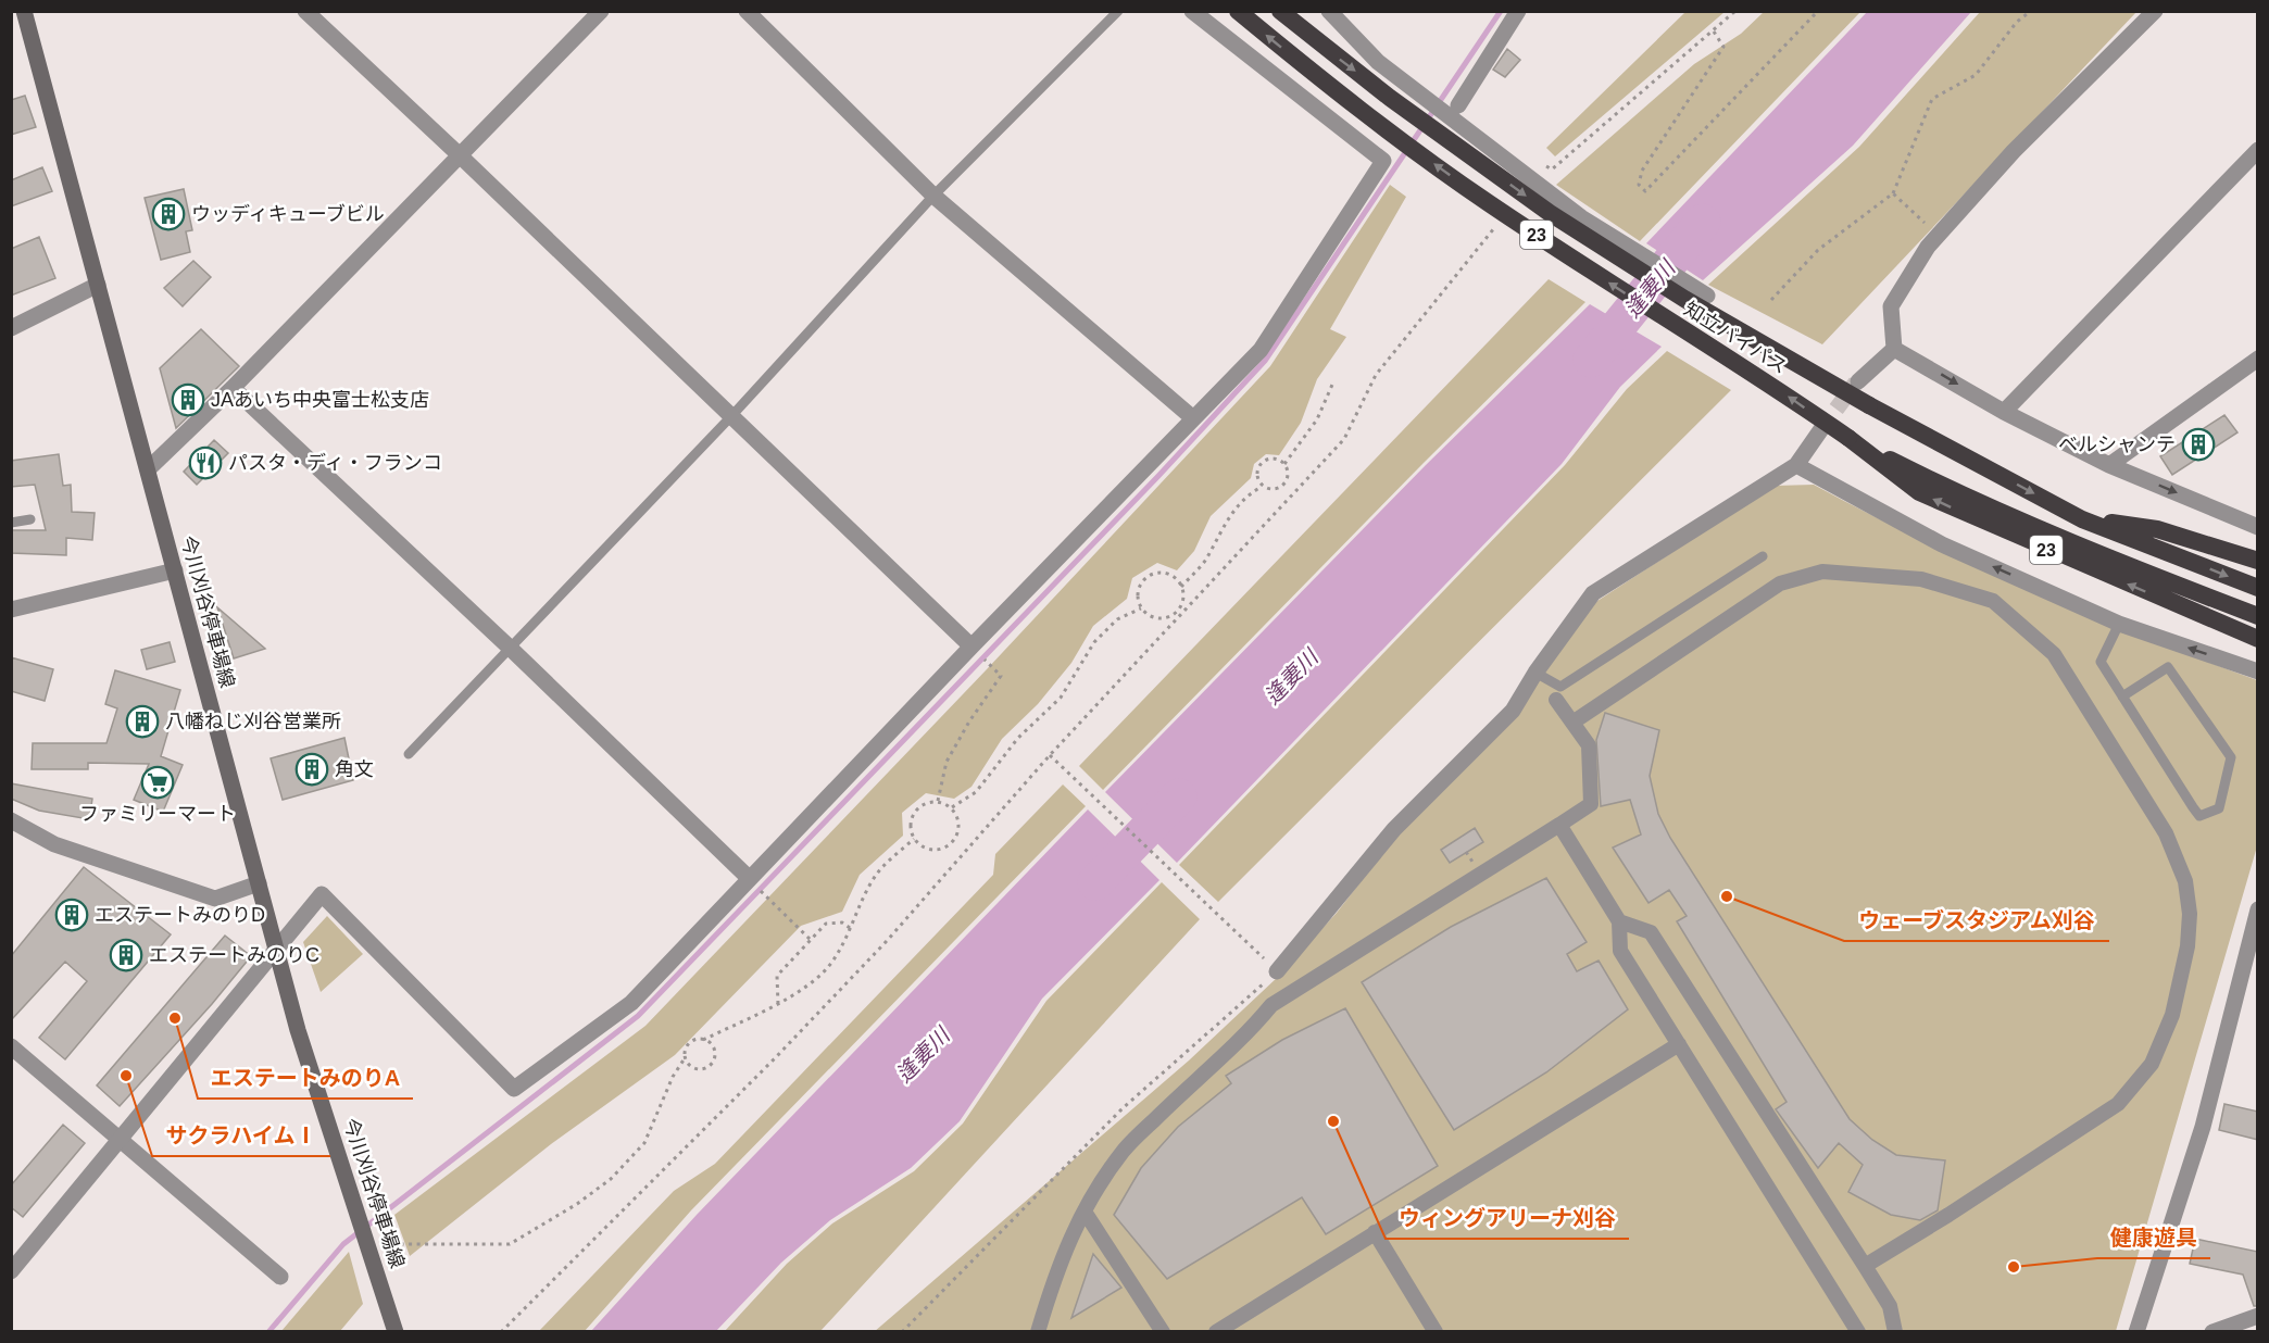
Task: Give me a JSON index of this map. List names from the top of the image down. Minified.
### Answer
{"streets":{"highway":["23","知立バイパス"],"main road":["今川刈谷停車場線"]},"crossings":[["23","知立バイパス"]],"water":["逢妻川"],"places":{"building":["ウッディキューブビル","JAあいち中央富士松支店","ベルシャンテ","八幡ねじ刈谷営業所","角文","エステートみのりD","エステートみのりC"],"restaurant":["パスタ・ディ・フランコ"],"supermarket":["ファミリーマート"],"other":["ウェーブスタジアム刈谷","エステートみのりA","サクラハイムⅠ","ウィングアリーナ刈谷","健康遊具"]}}
